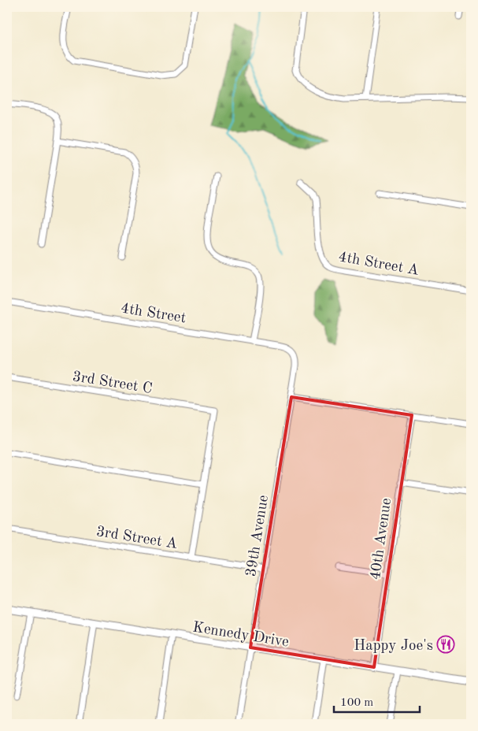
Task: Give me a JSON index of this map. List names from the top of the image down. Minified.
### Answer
{"streets":{"street":["4th Street A","4th Street","3rd Street C","39th Avenue","3rd Street A","40th Avenue","Kennedy Drive"]},"crossings":[["4th Street","39th Avenue"],["39th Avenue","3rd Street A"],["39th Avenue","Kennedy Drive"],["40th Avenue","Kennedy Drive"]],"places":{"restaurant":["Happy Joe's"]},"scale_bar":"100 m"}
